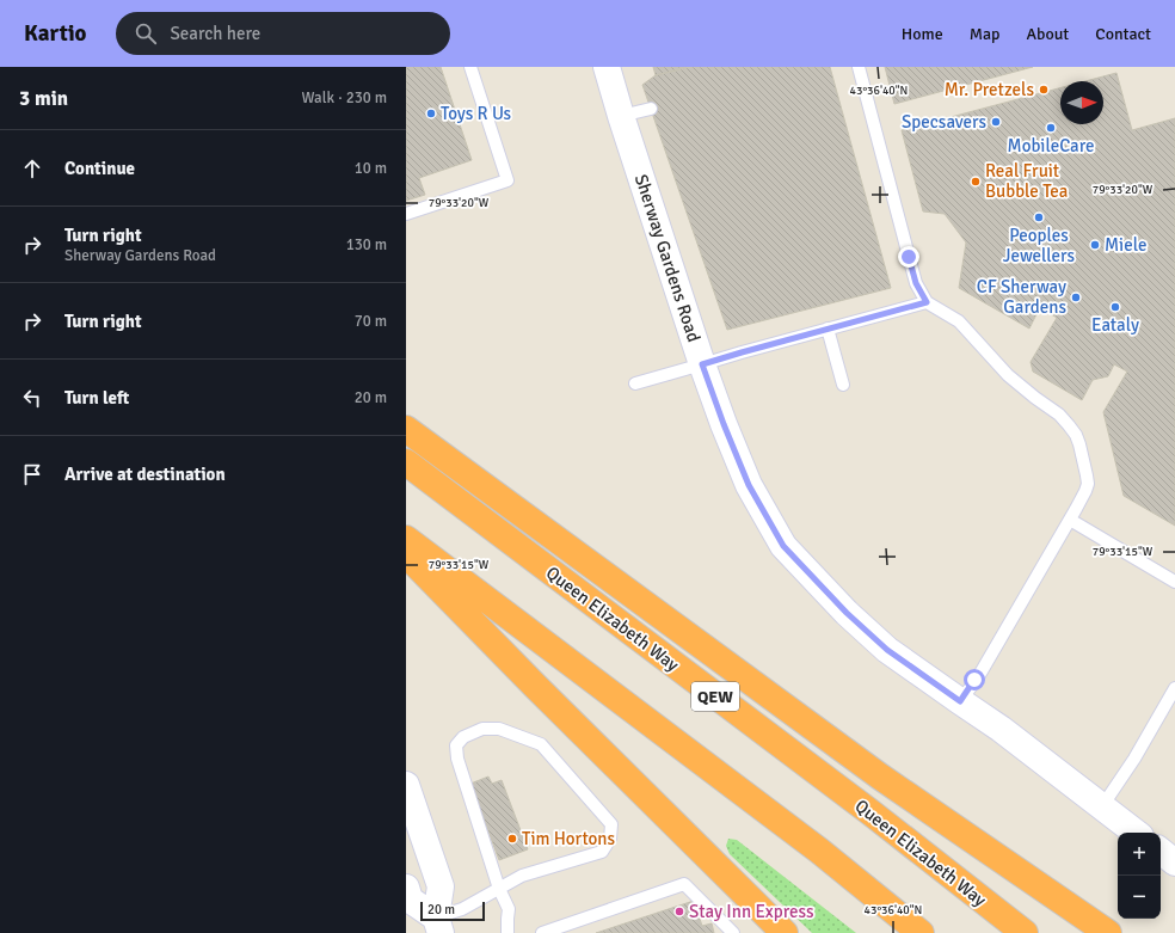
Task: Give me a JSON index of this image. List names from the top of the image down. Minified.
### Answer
{"streets":{"highway":["Queen Elizabeth Way","QEW"],"street":["Sherway Gardens Road"]},"places":["Mr. Pretzels","Toys R Us","Specsavers","MobileCare","Real Fruit Bubble Tea","Peoples Jewellers","Miele","CF Sherway Gardens","Eataly","Tim Hortons","Stay Inn Express"],"scale_bar":"20 m","north":"right","page":{"header":"Kartio","search":"Search here","nav":["Home","Map","About","Contact"],"heading":["3 min","Walk · 230 m"],"list":[["Continue","10 m"],["Turn right","Sherway Gardens Road","130 m"],["Turn right","70 m"],["Turn left","20 m"],"Arrive at destination"],"map_buttons":["+","−"],"scale":"20 m"},"coordinates":["43°36'40\"N","79°33'20\"W","79°33'15\"W"]}
